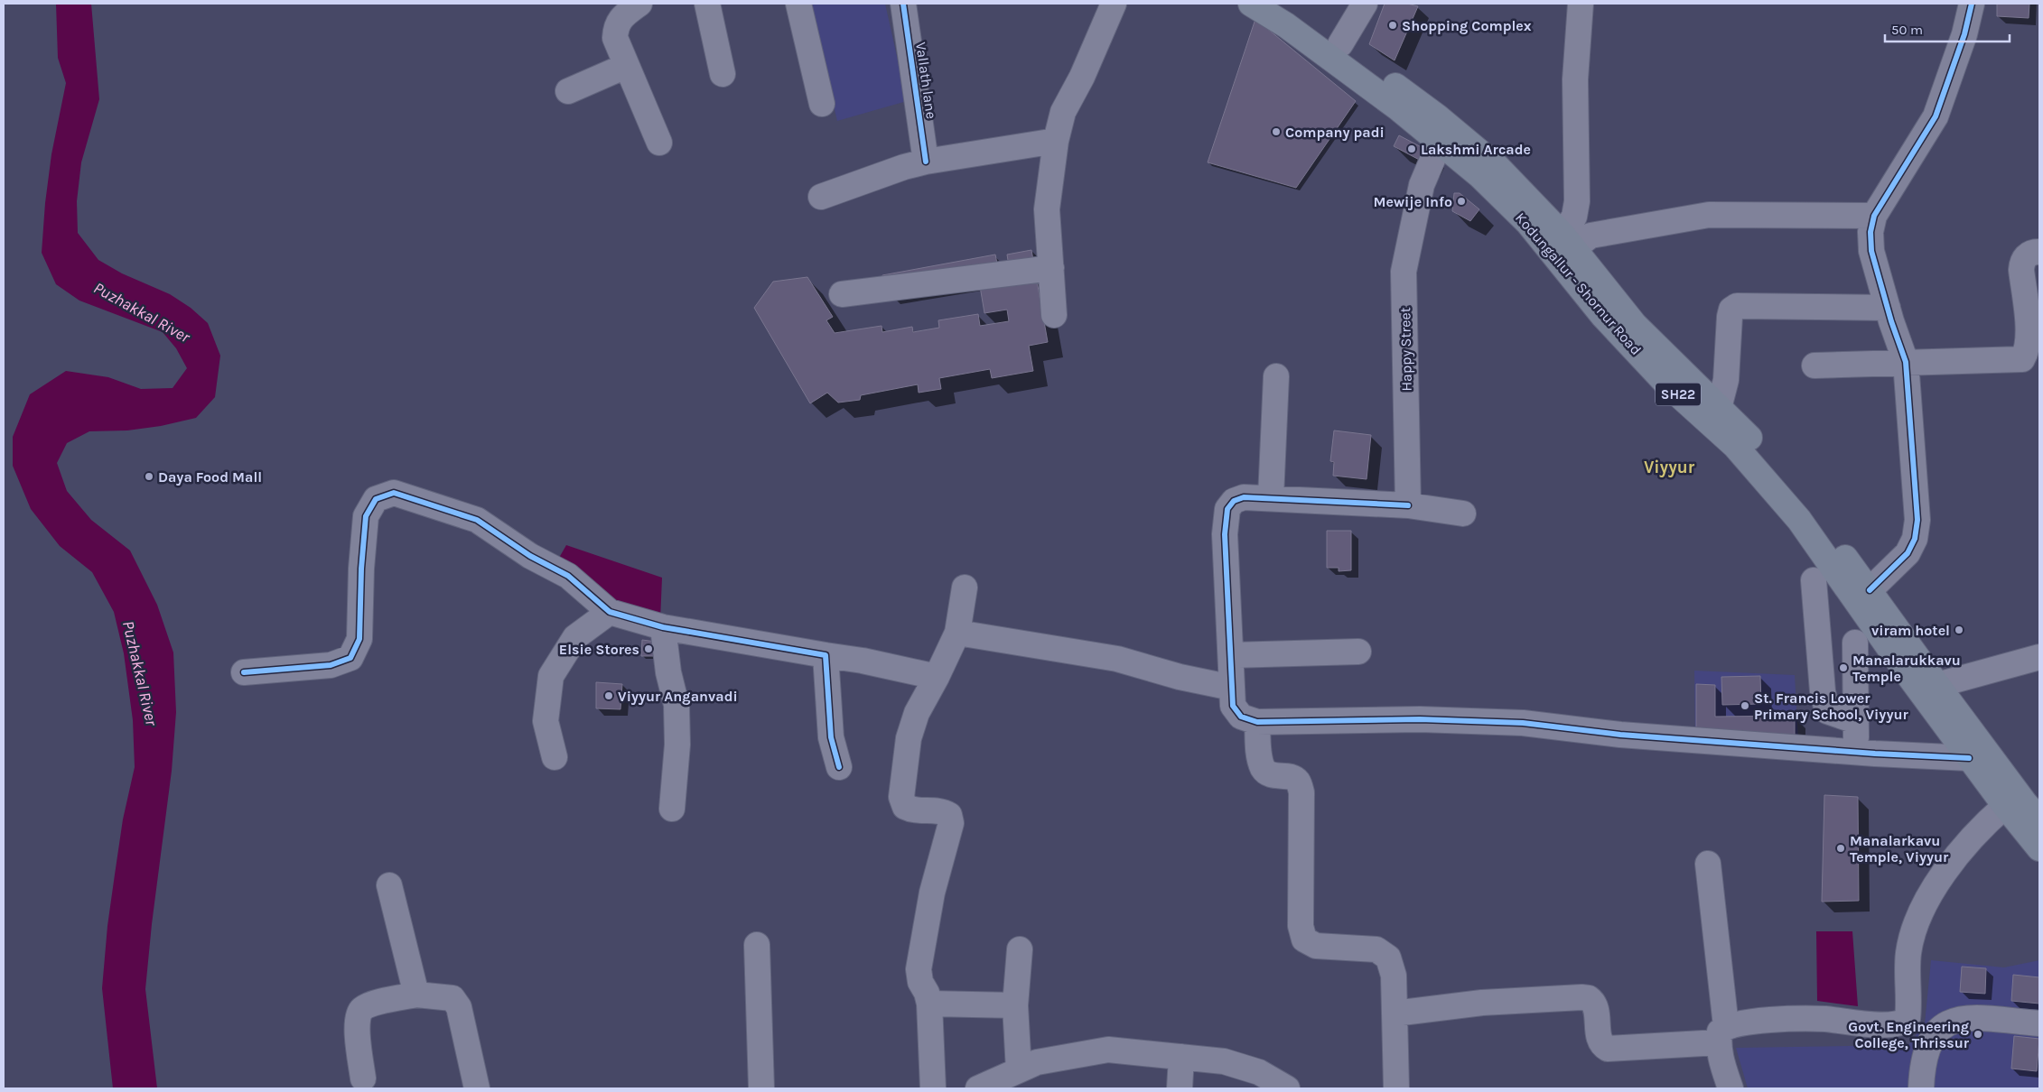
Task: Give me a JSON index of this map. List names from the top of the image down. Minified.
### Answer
{"streets":{"main road":["Kodungallur - Shornur Road","SH22"],"street":["Vallath lane","Happy Street"]},"crossings":[["Kodungallur - Shornur Road","Happy Street"]],"districts":["Viyyur"],"water":["Puzhakkal River"],"places":["Shopping Complex","Company padi","Lakshmi Arcade","Mewije Info","Daya Food Mall","viram hotel","Elsie Stores","Manalarukkavu Temple","Viyyur Anganvadi","St. Francis Lower Primary School, Viyyur","Manalarkavu Temple, Viyyur","Govt. Engineering College, Thrissur"],"scale_bar":"50 m"}
